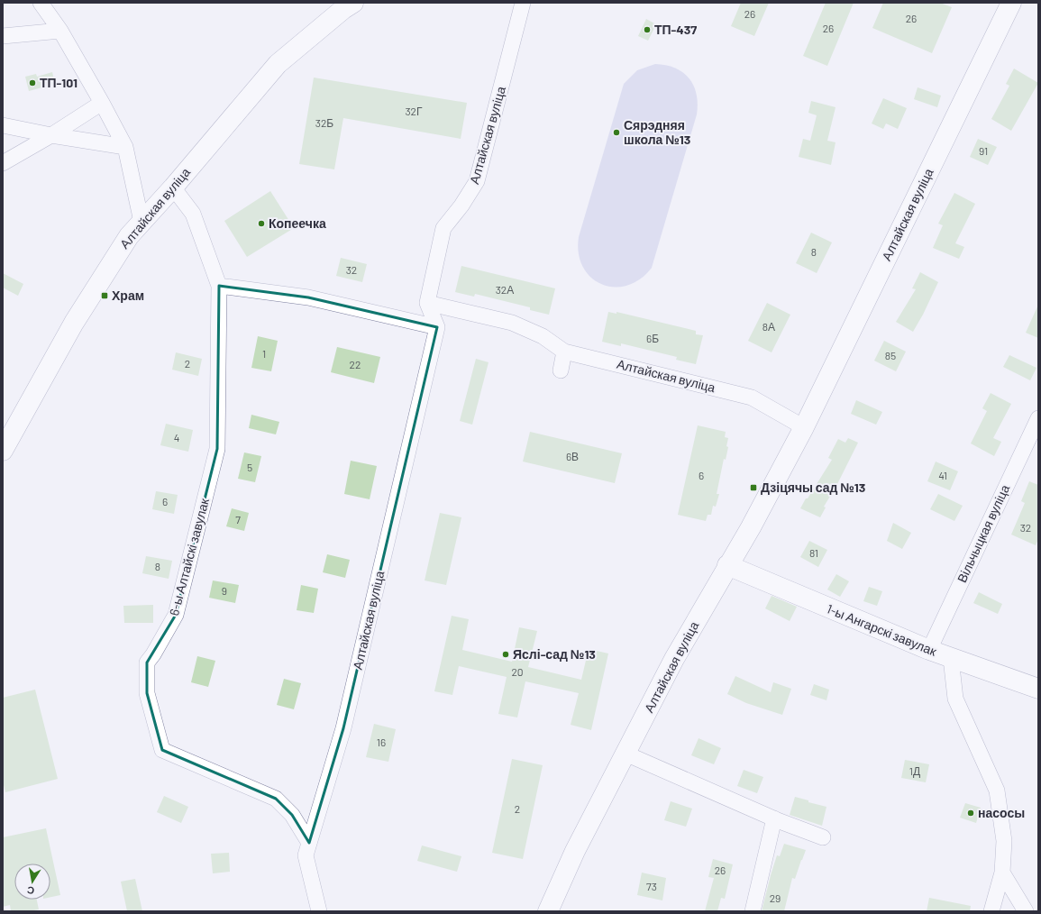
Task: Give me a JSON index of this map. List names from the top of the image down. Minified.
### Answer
{"streets":{"main road":["Алтайская вуліца","1-ы Ангарскі завулак"],"street":["Вільчыцкая вуліца","6-ы Алтайскі завулак"]},"crossings":[["Алтайская вуліца","6-ы Алтайскі завулак"],["Алтайская вуліца","1-ы Ангарскі завулак"],["Вільчыцкая вуліца","1-ы Ангарскі завулак"]],"places":{"other":["ТП-437","ТП-101","Сярэдняя школа №13","Копеечка","Яслі-сад №13","насосы"],"transit":["Храм","Дзіцячы сад №13"]},"house_numbers":["26","26","26","32Г","32Б","91","8","32","32А","8А","6Б","1","85","2","22","4","6В","5","6","41","6","7","32","81","8","9","20","16","1Д","2","26","73","29"],"north":"bottom"}
